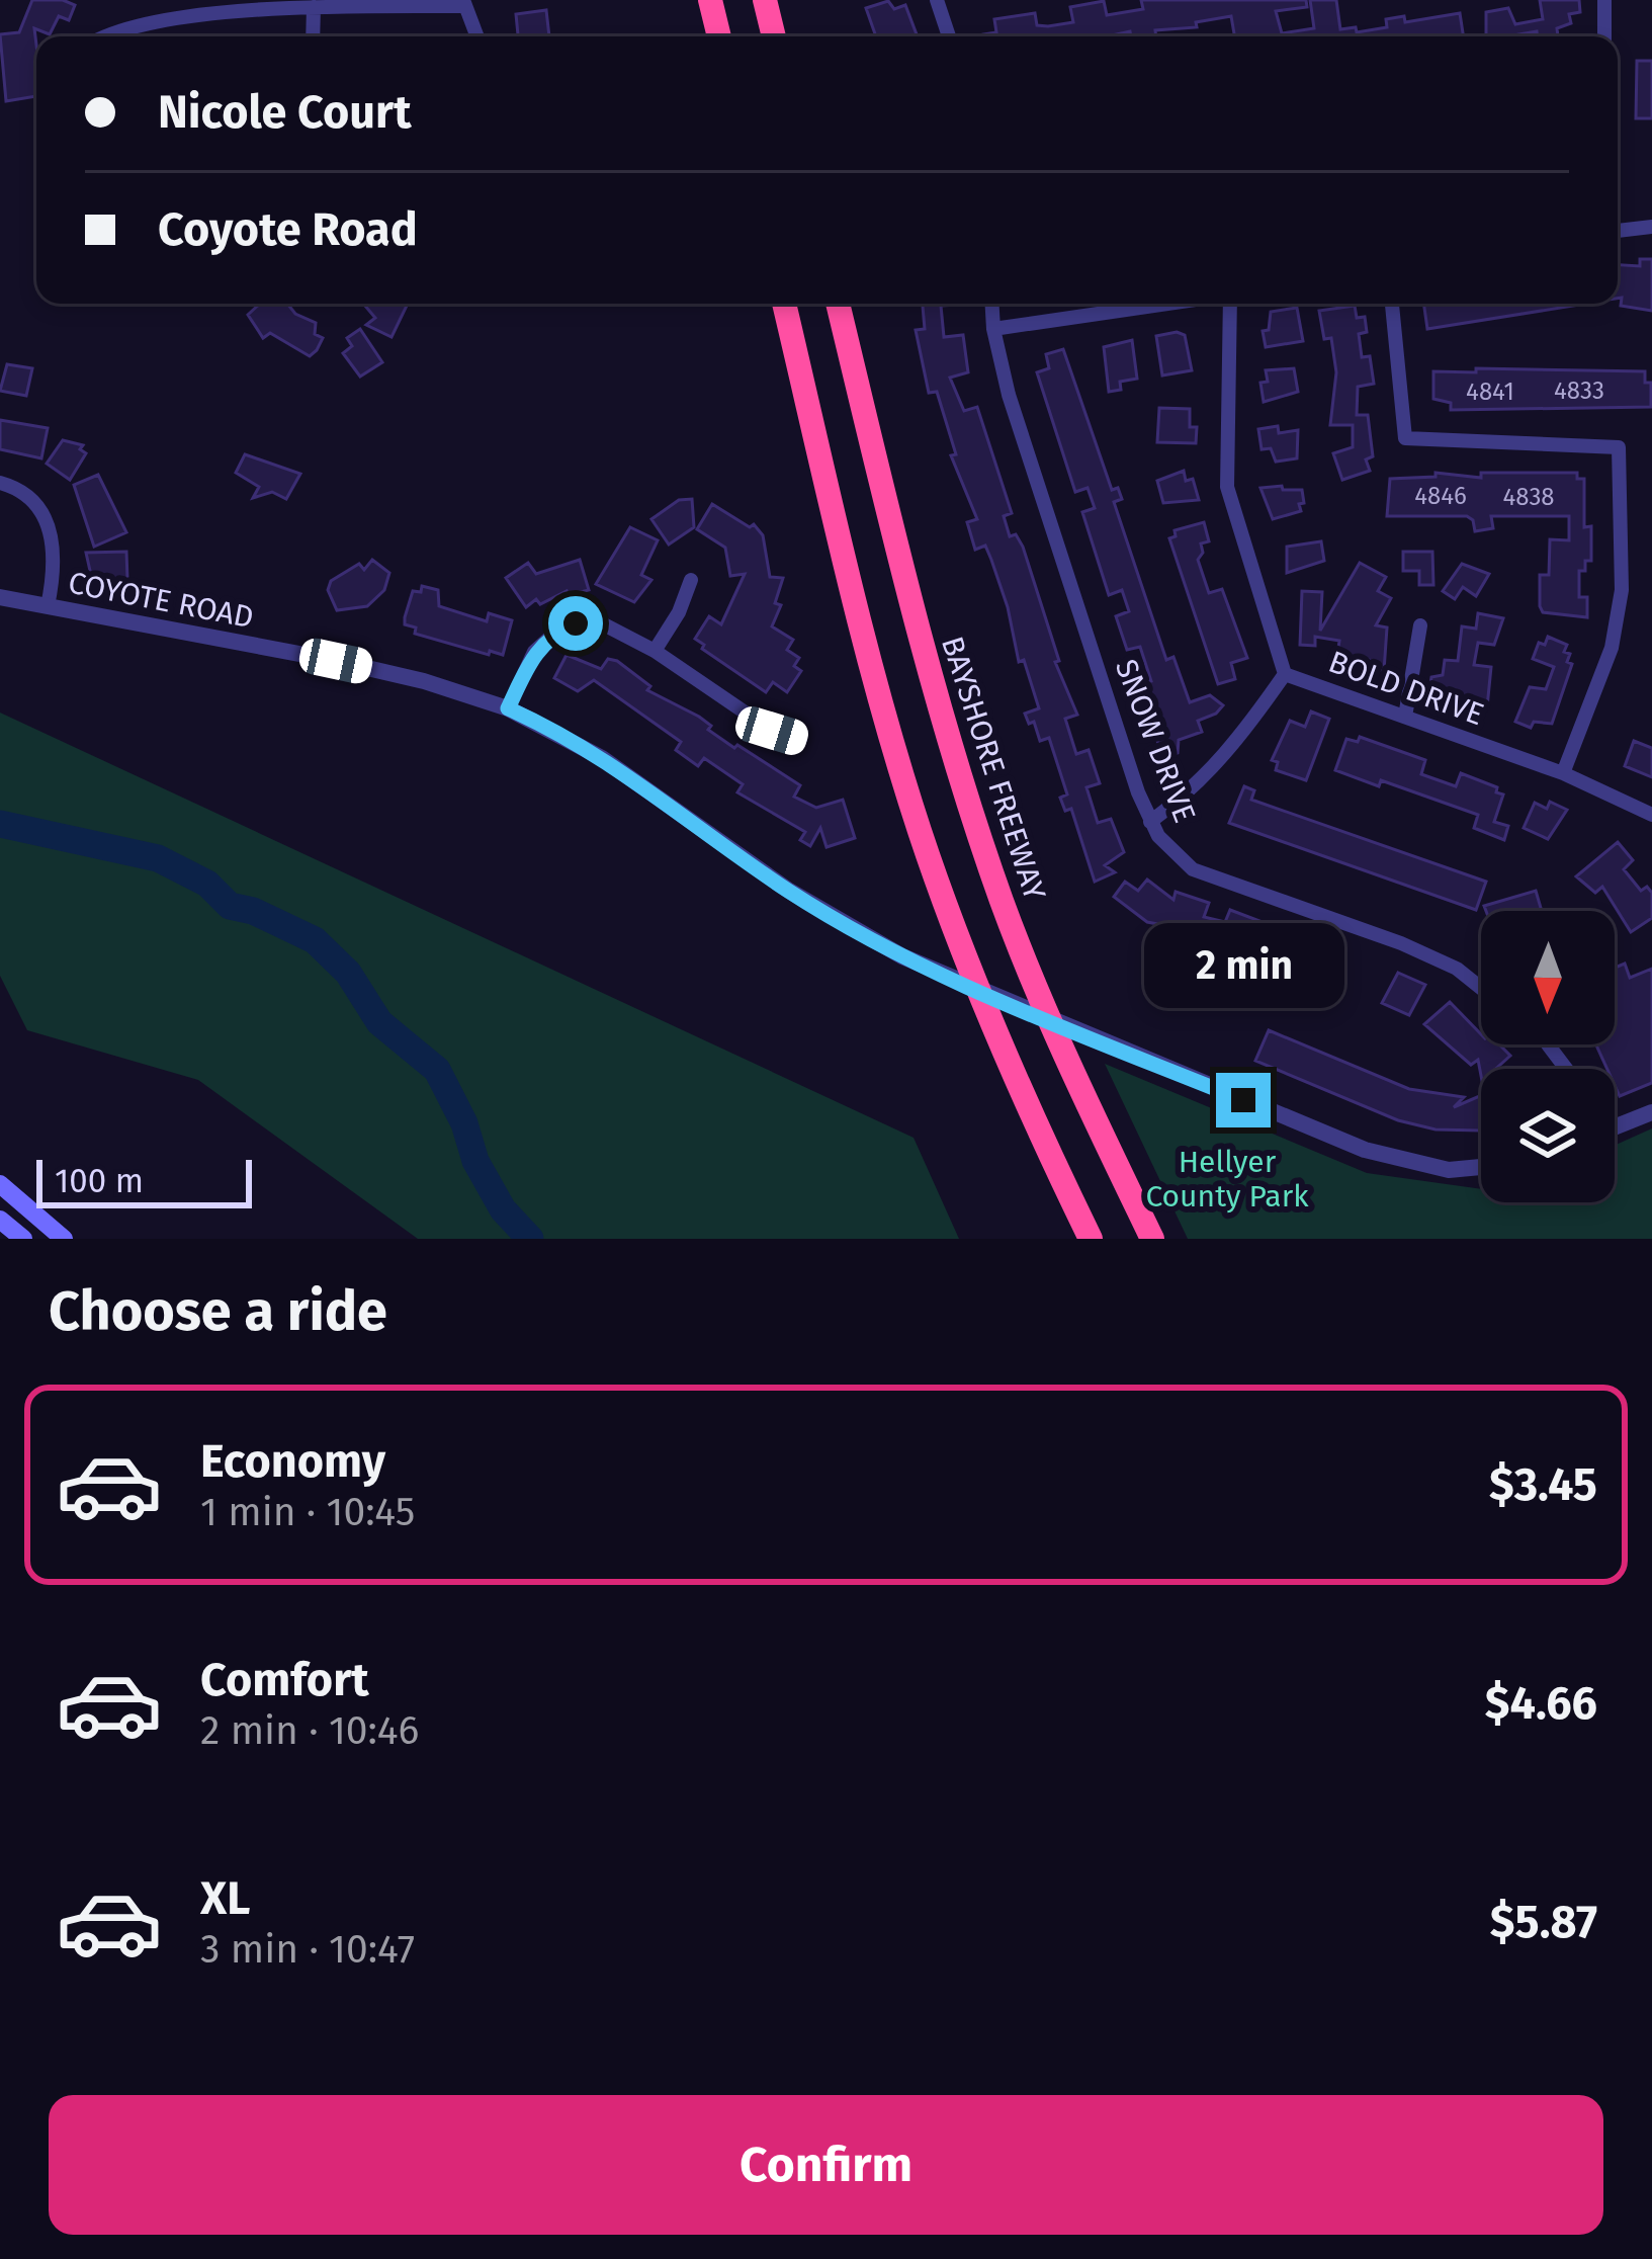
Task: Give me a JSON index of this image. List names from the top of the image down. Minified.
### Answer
{"streets":{"highway":["BAYSHORE FREEWAY"],"street":["COYOTE ROAD","BOLD DRIVE","SNOW DRIVE"]},"crossings":[["BOLD DRIVE","SNOW DRIVE"]],"parks":["Hellyer County Park"],"house_numbers":["4833","4841","4846","4838"],"scale_bar":"100 m","north":"bottom","page":{"banner":["Nicole Court","Coyote Road"],"bubble":"2 min","scale":"100 m","heading":"Choose a ride","list":[{"name":"Economy","note":"1 min · 10:45","value":"$3.45"},{"name":"Comfort","note":"2 min · 10:46","value":"$4.66"},{"name":"XL","note":"3 min · 10:47","value":"$5.87"}],"buttons":"Confirm"}}
